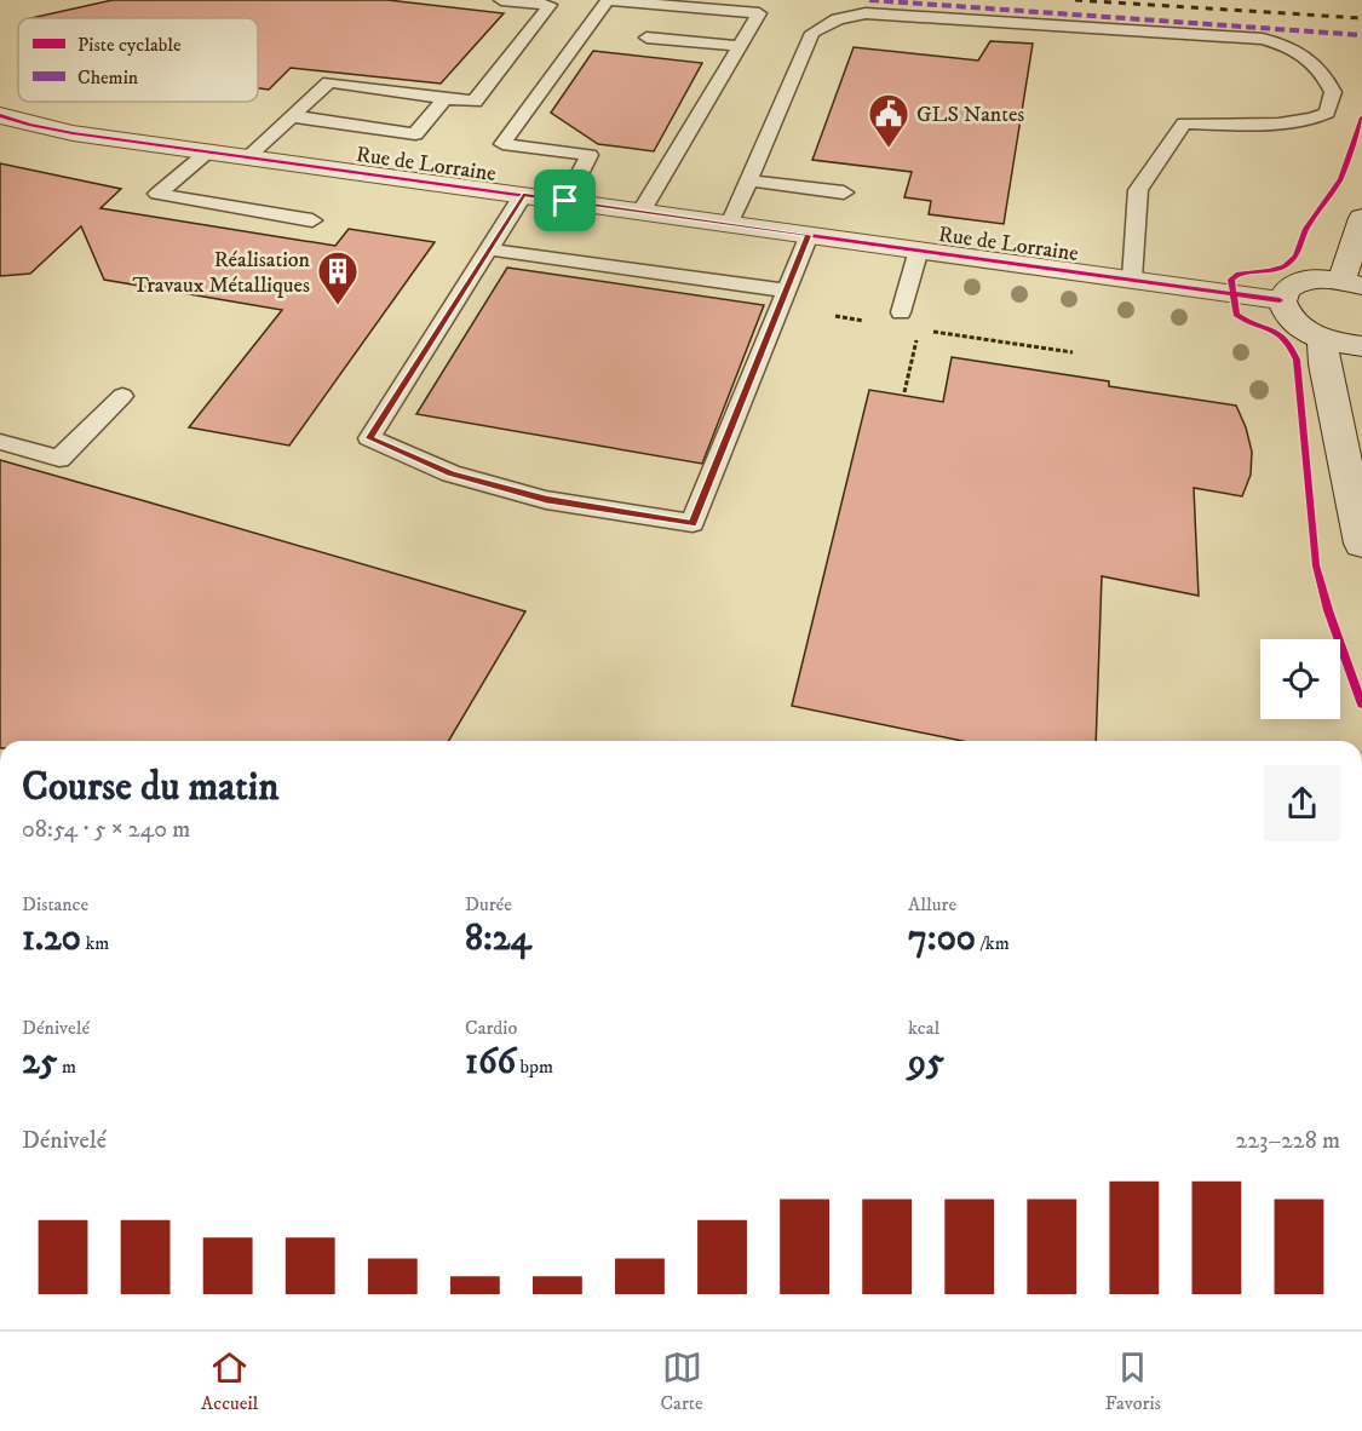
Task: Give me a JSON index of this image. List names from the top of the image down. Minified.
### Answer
{"streets":{"street":["Rue de Lorraine"]},"places":{"public building":["GLS Nantes"],"building":["Réalisation Travaux Métalliques"]},"legend":["Piste cyclable","Chemin"],"page":{"heading":["Course du matin","08:54 · 5 × 240 m"],"stats":[["Distance","1.20 km"],["Durée","8:24"],["Allure","7:00 /km"],["Dénivelé","25 m"],["Cardio","166 bpm"],["kcal","95"]],"chart":["Dénivelé","223–228 m"],"tabs":["Accueil","Carte","Favoris"]}}
